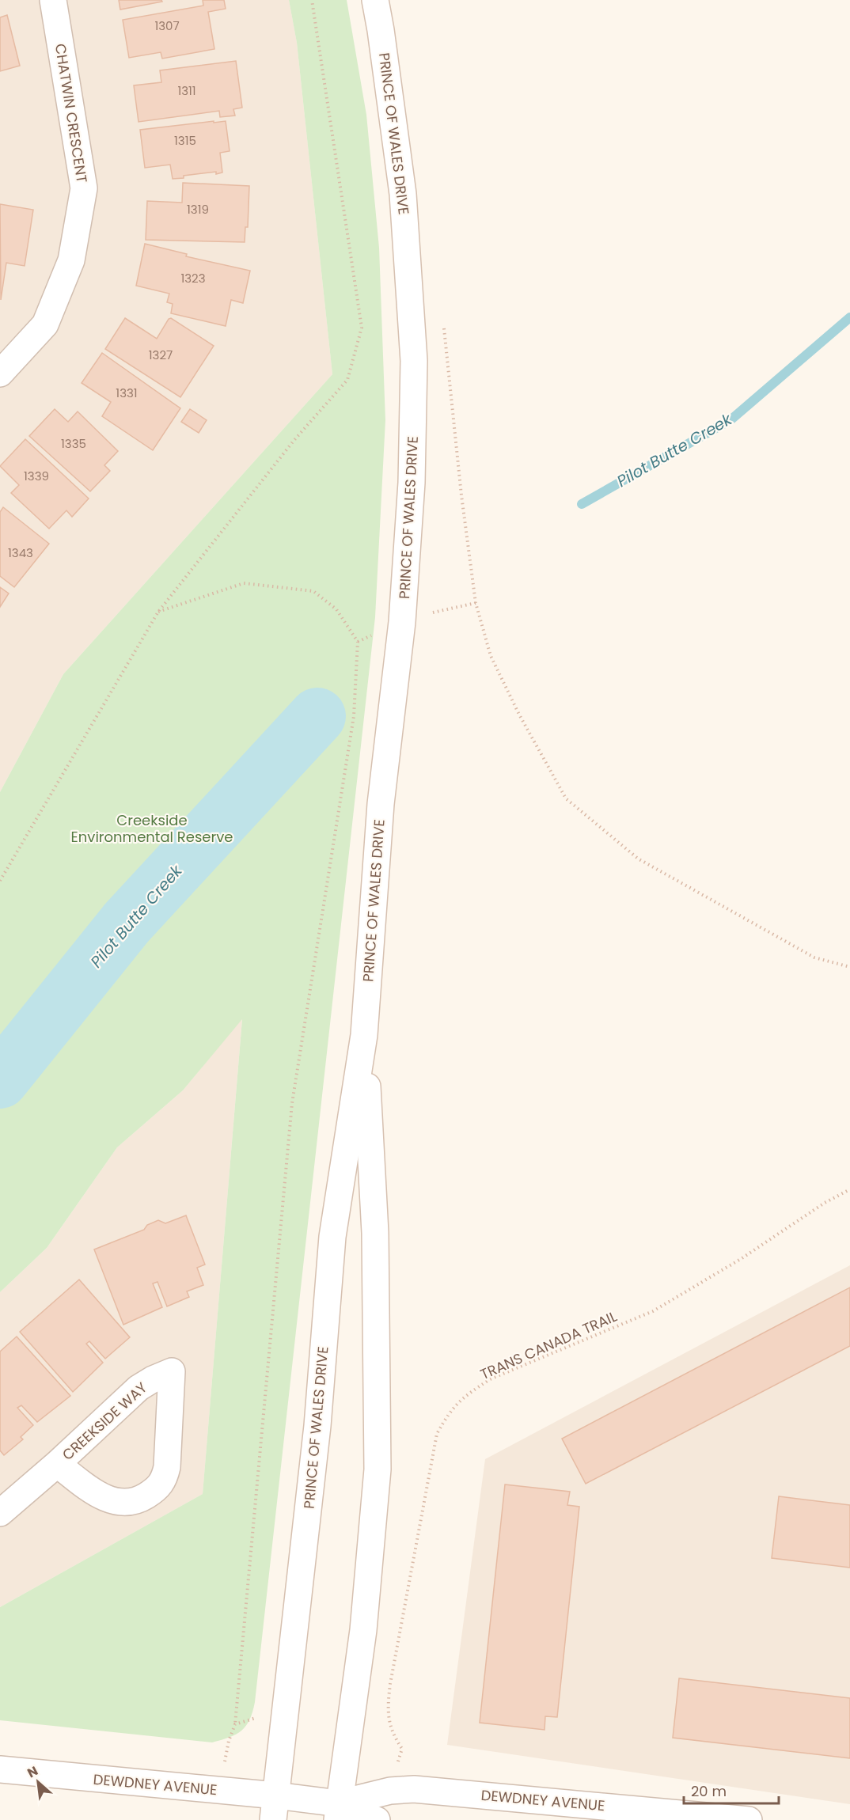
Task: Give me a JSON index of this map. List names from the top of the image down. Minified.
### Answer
{"streets":{"main road":["CHATWIN CRESCENT","PRINCE OF WALES DRIVE","CREEKSIDE WAY","DEWDNEY AVENUE"],"path":["TRANS CANADA TRAIL"]},"crossings":[["PRINCE OF WALES DRIVE","DEWDNEY AVENUE"],["TRANS CANADA TRAIL","DEWDNEY AVENUE"]],"water":["Pilot Butte Creek"],"parks":["Creekside Environmental Reserve"],"house_numbers":["1307","1311","1315","1319","1323","1327","1331","1335","1339","1343"],"scale_bar":"20 m","north":"top left"}
